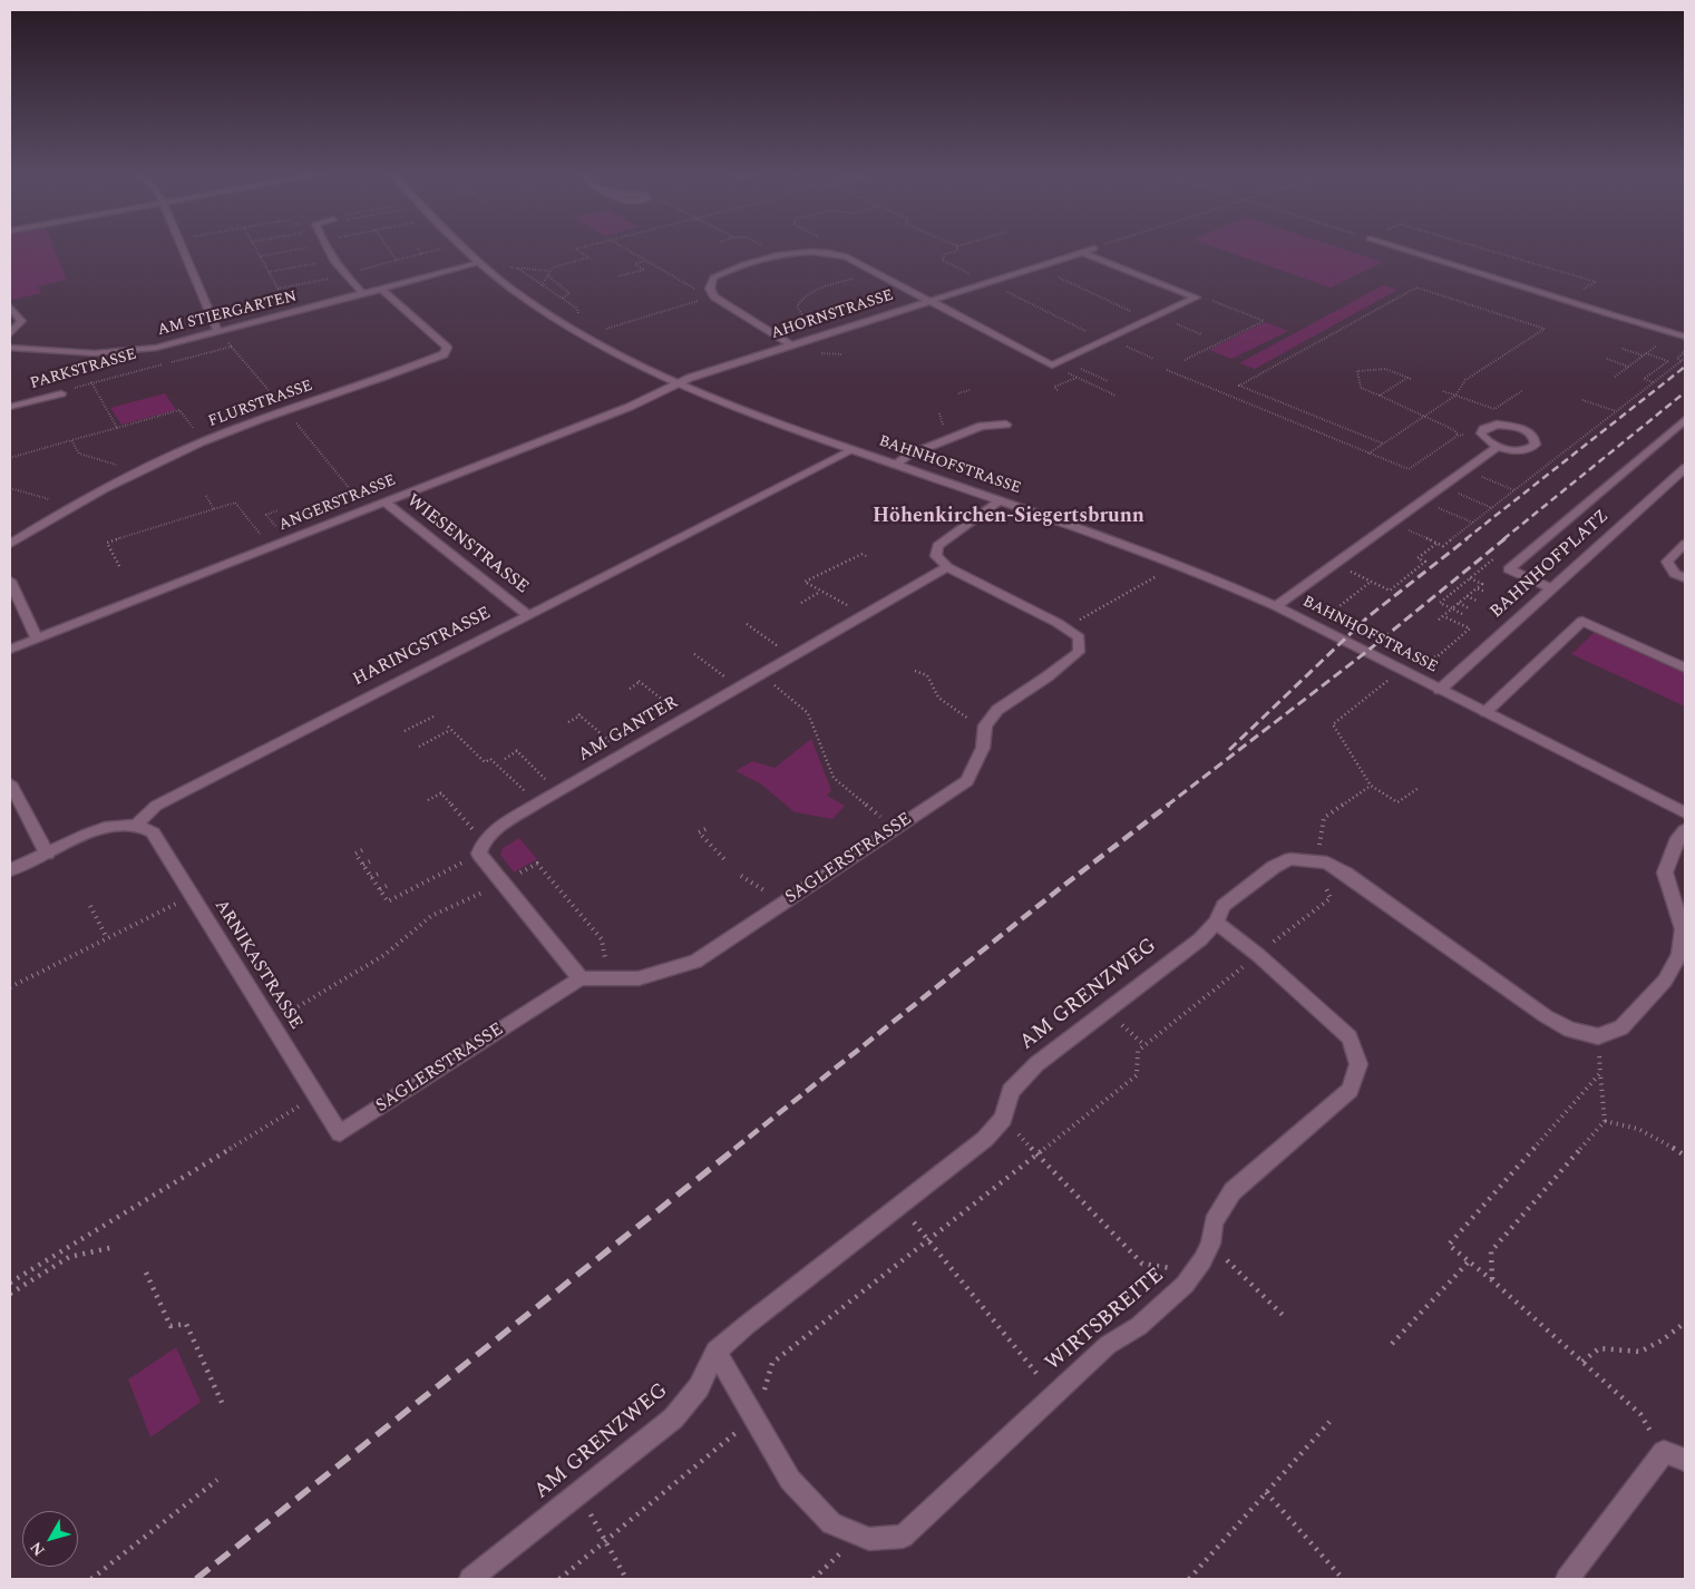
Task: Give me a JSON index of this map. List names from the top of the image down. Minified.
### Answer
{"streets":{"street":["AM STIERGARTEN","AHORNSTRASSE","PARKSTRASSE","FLURSTRASSE","BAHNHOFSTRASSE","ANGERSTRASSE","WIESENSTRASSE","BAHNHOFPLATZ","HARINGSTRASSE","AM GANTER","SAGLERSTRASSE","ARNIKASTRASSE","AM GRENZWEG","WIRTSBREITE"]},"crossings":[["AM STIERGARTEN","FLURSTRASSE"],["AM STIERGARTEN","BAHNHOFSTRASSE"],["AHORNSTRASSE","BAHNHOFSTRASSE"],["AHORNSTRASSE","ANGERSTRASSE"],["BAHNHOFSTRASSE","ANGERSTRASSE"],["BAHNHOFSTRASSE","BAHNHOFPLATZ"],["BAHNHOFSTRASSE","HARINGSTRASSE"],["ANGERSTRASSE","WIESENSTRASSE"],["WIESENSTRASSE","HARINGSTRASSE"],["HARINGSTRASSE","ARNIKASTRASSE"],["SAGLERSTRASSE","ARNIKASTRASSE"],["AM GRENZWEG","WIRTSBREITE"]],"districts":["Höhenkirchen-Siegertsbrunn"],"north":"bottom left"}
